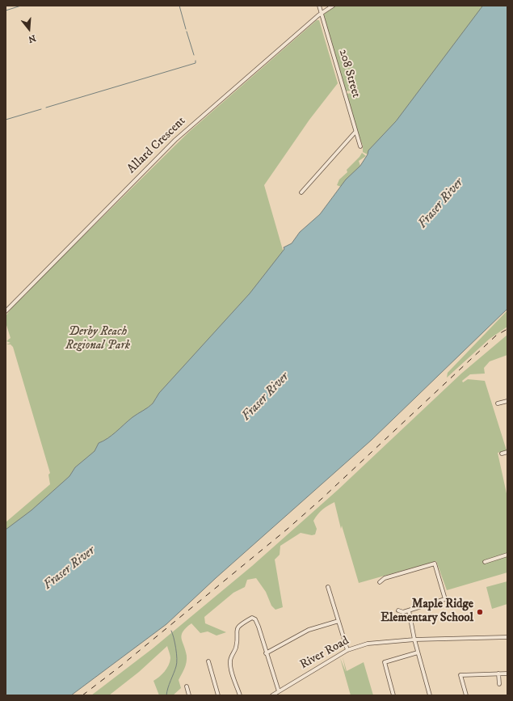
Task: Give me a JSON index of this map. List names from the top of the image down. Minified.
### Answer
{"streets":{"street":["208 Street","Allard Crescent","River Road"]},"crossings":[["208 Street","Allard Crescent"]],"water":["Fraser River"],"parks":["Derby Reach Regional Park"],"places":["Maple Ridge Elementary School"],"north":"bottom"}
